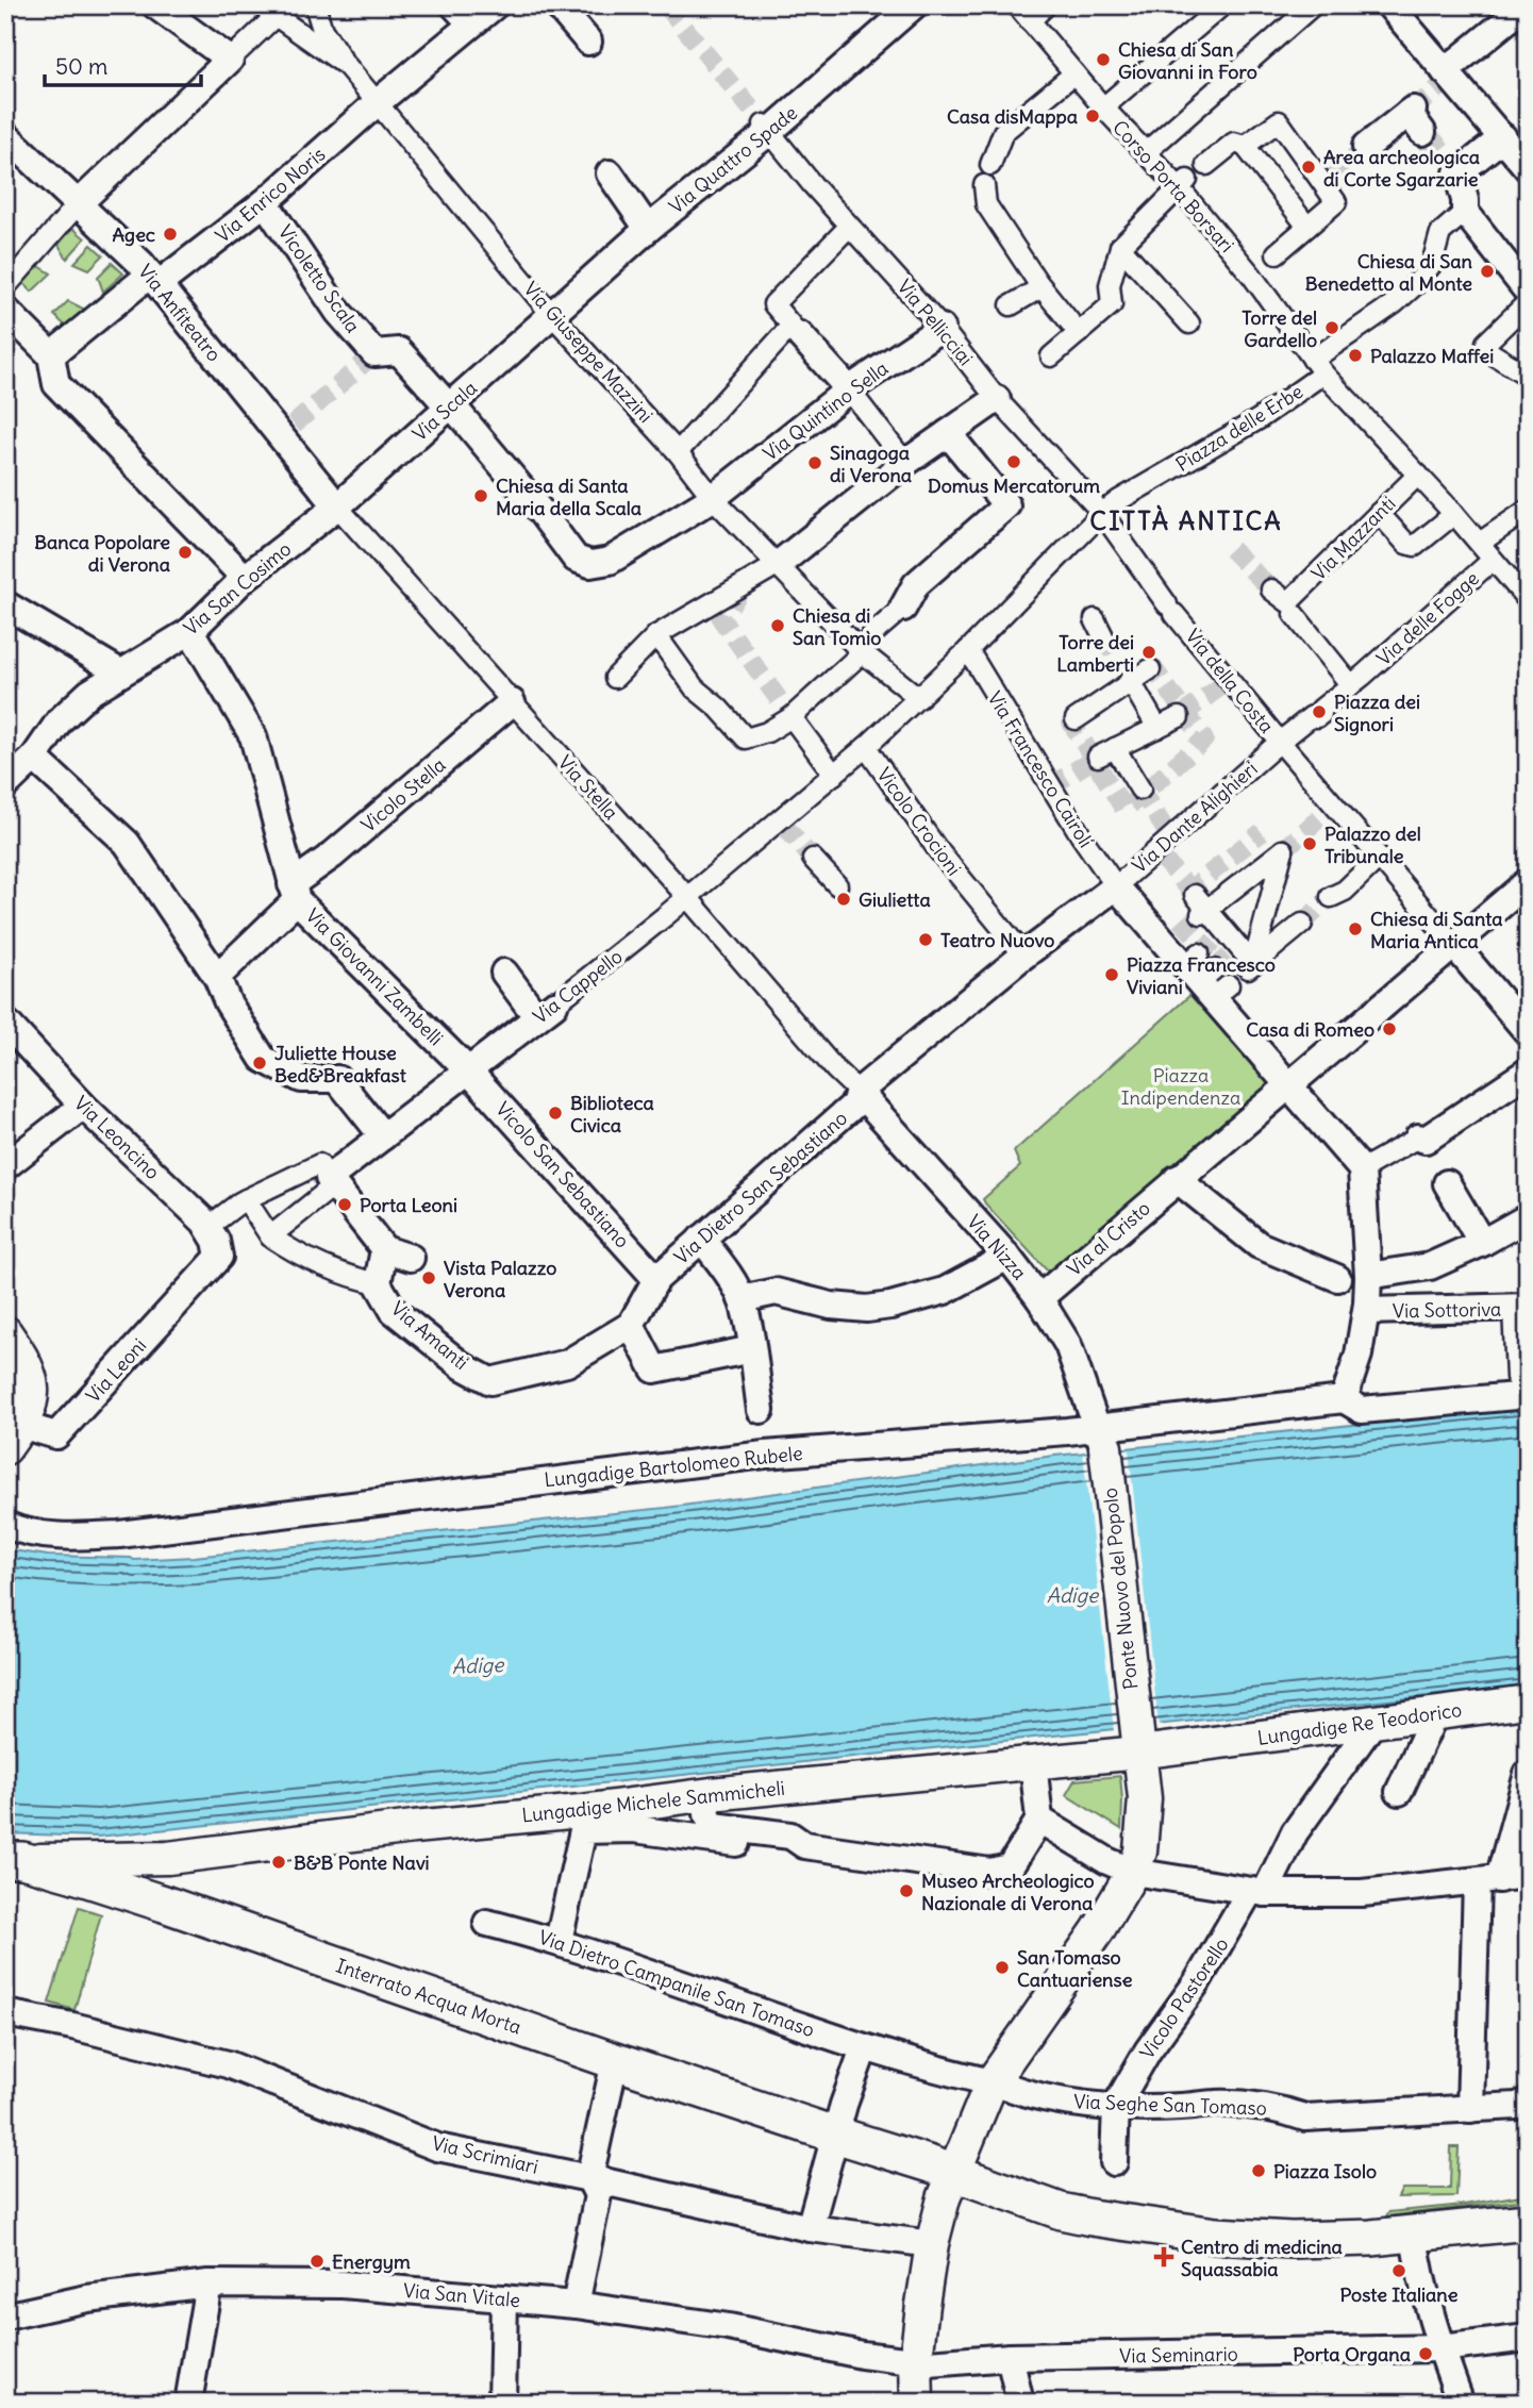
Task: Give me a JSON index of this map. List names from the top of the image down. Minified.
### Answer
{"streets":{"main road":["Interrato Acqua Morta"],"street":["Via Quattro Spade","Corso Porta Borsari","Via Enrico Noris","Vicoletto Scala","Via Anfiteatro","Via Pellicciai","Via Giuseppe Mazzini","Via Scala","Via Quintino Sella","Piazza delle Erbe","Via Mazzanti","Via San Cosimo","Via delle Fogge","Via della Costa","Via Francesco Cairoli","Via Stella","Vicolo Stella","Via Dante Alighieri","Vicolo Crocioni","Via Giovanni Zambelli","Via Cappello","Via Leoncino","Vicolo San Sebastiano","Via Dietro San Sebastiano","Via al Cristo","Via Nizza","Via Sottoriva","Via Amanti","Via Leoni","Lungadige Bartolomeo Rubele","Ponte Nuovo del Popolo","Lungadige Re Teodorico","Lungadige Michele Sammicheli","Via Dietro Campanile San Tomaso","Vicolo Pastorello","Via Seghe San Tomaso","Via Scrimiari","Via San Vitale","Via Seminario"]},"crossings":[["Via Quattro Spade","Via Pellicciai"],["Via Quattro Spade","Via Giuseppe Mazzini"],["Via Quattro Spade","Via Scala"],["Corso Porta Borsari","Piazza delle Erbe"],["Via Enrico Noris","Vicoletto Scala"],["Via Enrico Noris","Via Anfiteatro"],["Via Enrico Noris","Via Giuseppe Mazzini"],["Vicoletto Scala","Via Scala"],["Vicoletto Scala","Via Quintino Sella"],["Via Anfiteatro","Via Scala"],["Via Anfiteatro","Via San Cosimo"],["Via Anfiteatro","Via Stella"],["Via Pellicciai","Via Quintino Sella"],["Via Pellicciai","Piazza delle Erbe"],["Via Pellicciai","Via della Costa"],["Via Giuseppe Mazzini","Via Scala"],["Via Giuseppe Mazzini","Via Quintino Sella"],["Via Giuseppe Mazzini","Via Cappello"],["Via Scala","Via Quintino Sella"],["Via Scala","Via San Cosimo"],["Via Scala","Via Stella"],["Piazza delle Erbe","Via Mazzanti"],["Piazza delle Erbe","Via delle Fogge"],["Piazza delle Erbe","Via della Costa"],["Piazza delle Erbe","Via Francesco Cairoli"],["Piazza delle Erbe","Via Cappello"],["Via San Cosimo","Via Stella"],["Via della Costa","Via Dante Alighieri"],["Via Francesco Cairoli","Via Dante Alighieri"],["Via Francesco Cairoli","Via Cappello"],["Via Stella","Vicolo Stella"],["Via Stella","Via Cappello"],["Via Stella","Via Dietro San Sebastiano"],["Via Stella","Via Nizza"],["Vicolo Stella","Via Giovanni Zambelli"],["Vicolo Crocioni","Via Cappello"],["Via Giovanni Zambelli","Via Cappello"],["Via Giovanni Zambelli","Vicolo San Sebastiano"],["Via Cappello","Vicolo San Sebastiano"],["Via Leoncino","Via Leoni"],["Vicolo San Sebastiano","Via Dietro San Sebastiano"],["Vicolo San Sebastiano","Via Amanti"],["Via Dietro San Sebastiano","Via Nizza"],["Via Dietro San Sebastiano","Via Amanti"],["Via al Cristo","Via Nizza"],["Via Nizza","Lungadige Bartolomeo Rubele"],["Via Nizza","Ponte Nuovo del Popolo"],["Lungadige Bartolomeo Rubele","Ponte Nuovo del Popolo"],["Ponte Nuovo del Popolo","Lungadige Re Teodorico"],["Ponte Nuovo del Popolo","Lungadige Michele Sammicheli"],["Lungadige Re Teodorico","Lungadige Michele Sammicheli"],["Lungadige Re Teodorico","Vicolo Pastorello"],["Lungadige Michele Sammicheli","Interrato Acqua Morta"],["Via Dietro Campanile San Tomaso","Via Seghe San Tomaso"],["Vicolo Pastorello","Via Seghe San Tomaso"],["Via San Vitale","Via Seminario"]],"districts":["CITTÀ ANTICA"],"water":["Adige"],"parks":["Piazza Indipendenza"],"places":{"other":["Chiesa di San Giovanni in Foro","Casa disMappa","Area archeologica di Corte Sgarzarie","Agec","Chiesa di San Benedetto al Monte","Torre del Gardello","Palazzo Maffei","Domus Mercatorum","Sinagoga di Verona","Chiesa di Santa Maria della Scala","Banca Popolare di Verona","Chiesa di San Tomìo","Torre dei Lamberti","Piazza dei Signori","Palazzo del Tribunale","Giulietta","Chiesa di Santa Maria Antica","Teatro Nuovo","Piazza Francesco Viviani","Casa di Romeo","Juliette House Bed&Breakfast","Biblioteca Civica","Porta Leoni","Vista Palazzo Verona","B&B Ponte Navi","Museo Archeologico Nazionale di Verona","San Tomaso Cantuariense","Piazza Isolo","Energym","Poste Italiane","Porta Organa"],"health":["Centro di medicina Squassabia"]},"scale_bar":"50 m"}
